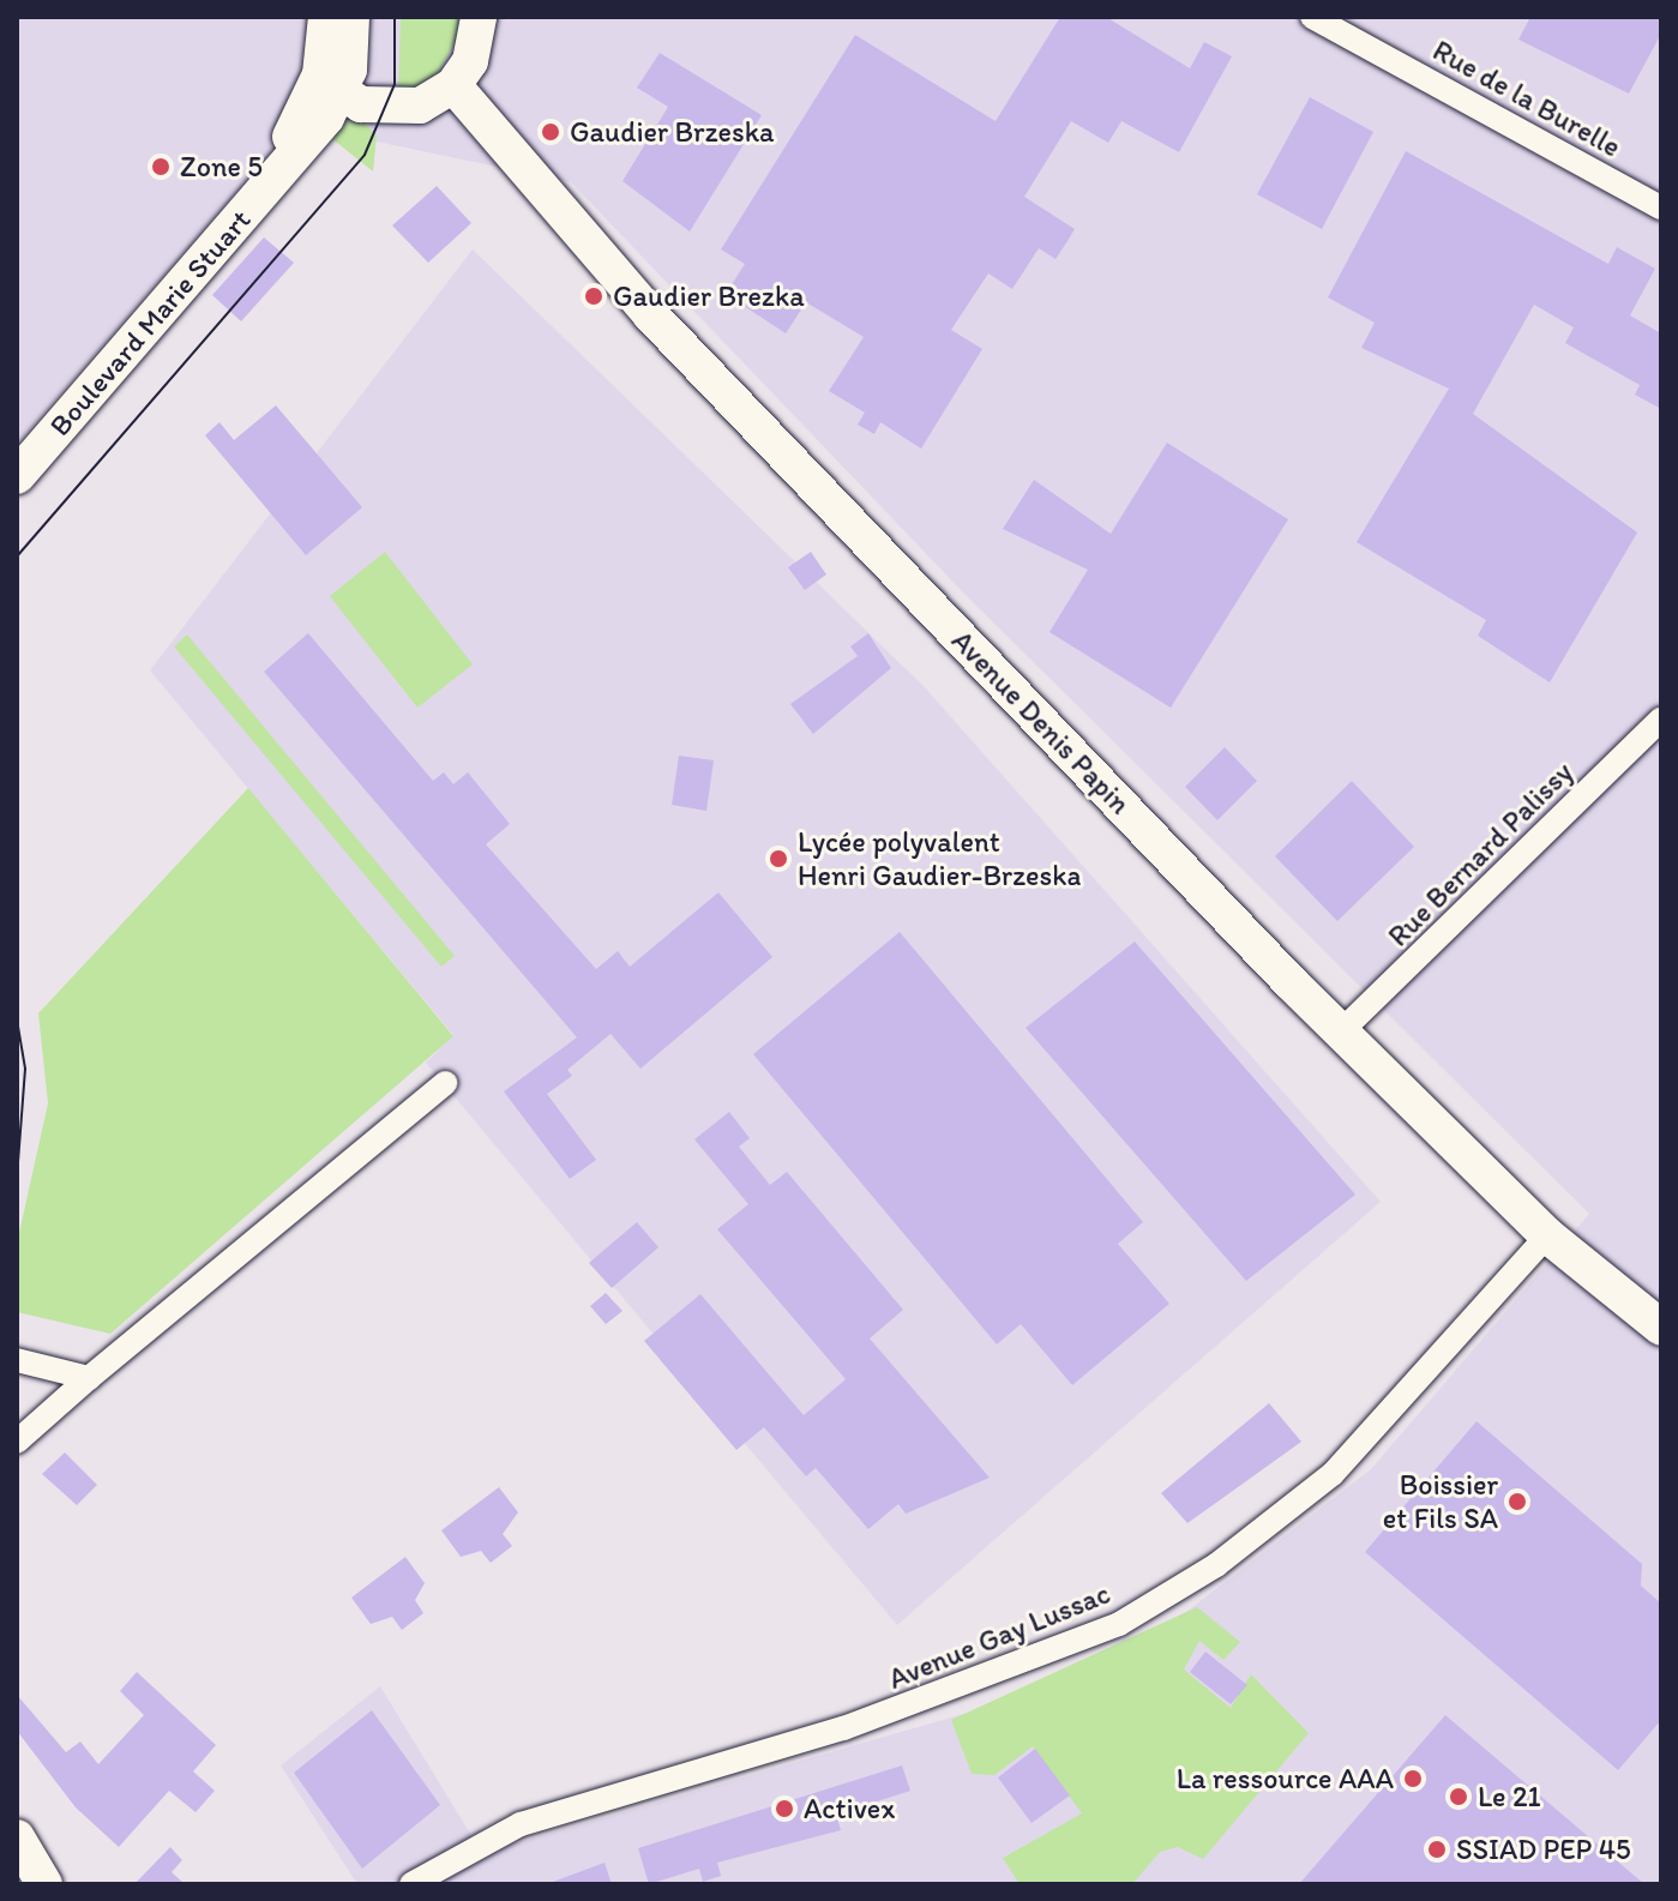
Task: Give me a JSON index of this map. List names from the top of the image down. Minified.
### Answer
{"streets":{"main road":["Boulevard Marie Stuart","Avenue Denis Papin"],"street":["Rue de la Burelle","Rue Bernard Palissy","Avenue Gay Lussac"]},"crossings":[["Avenue Denis Papin","Rue Bernard Palissy"],["Avenue Denis Papin","Avenue Gay Lussac"]],"places":["Gaudier Brzeska","Zone 5","Gaudier Brezka","Lycée polyvalent Henri Gaudier-Brzeska","Boissier et Fils SA","La ressource AAA","Le 21","Activex","SSIAD PEP 45"]}
